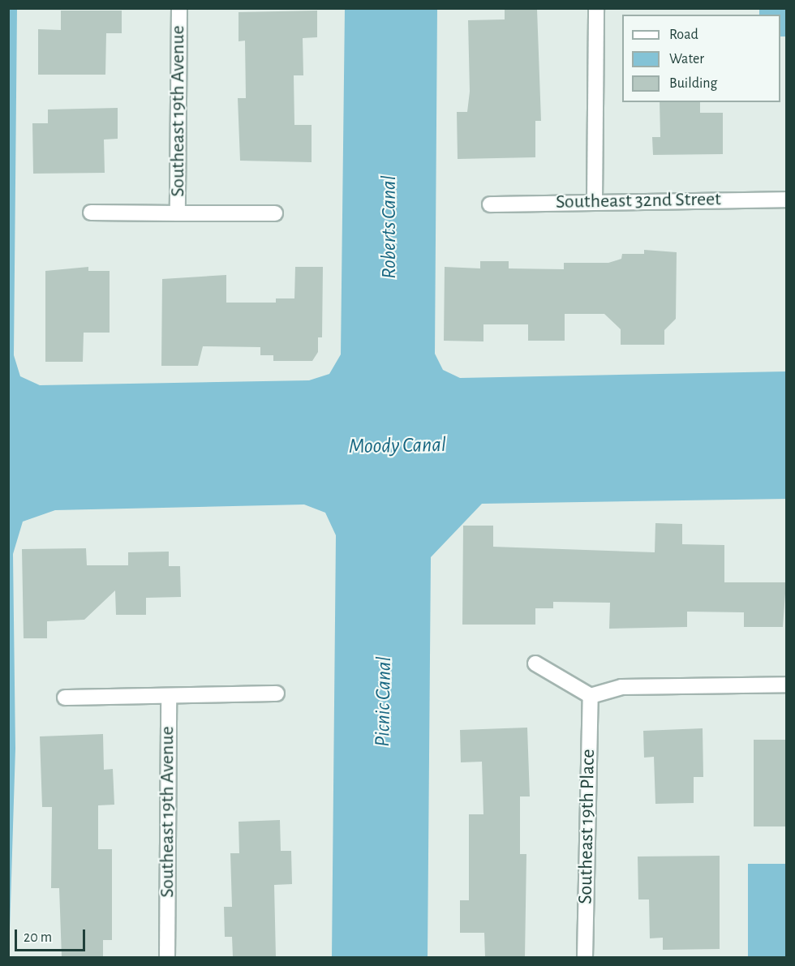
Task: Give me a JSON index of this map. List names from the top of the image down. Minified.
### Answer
{"streets":{"street":["Southeast 19th Avenue","Southeast 32nd Street","Southeast 19th Place"]},"water":["Roberts Canal","Moody Canal","Picnic Canal"],"legend":["Road","Water","Building"],"scale_bar":"20 m"}
